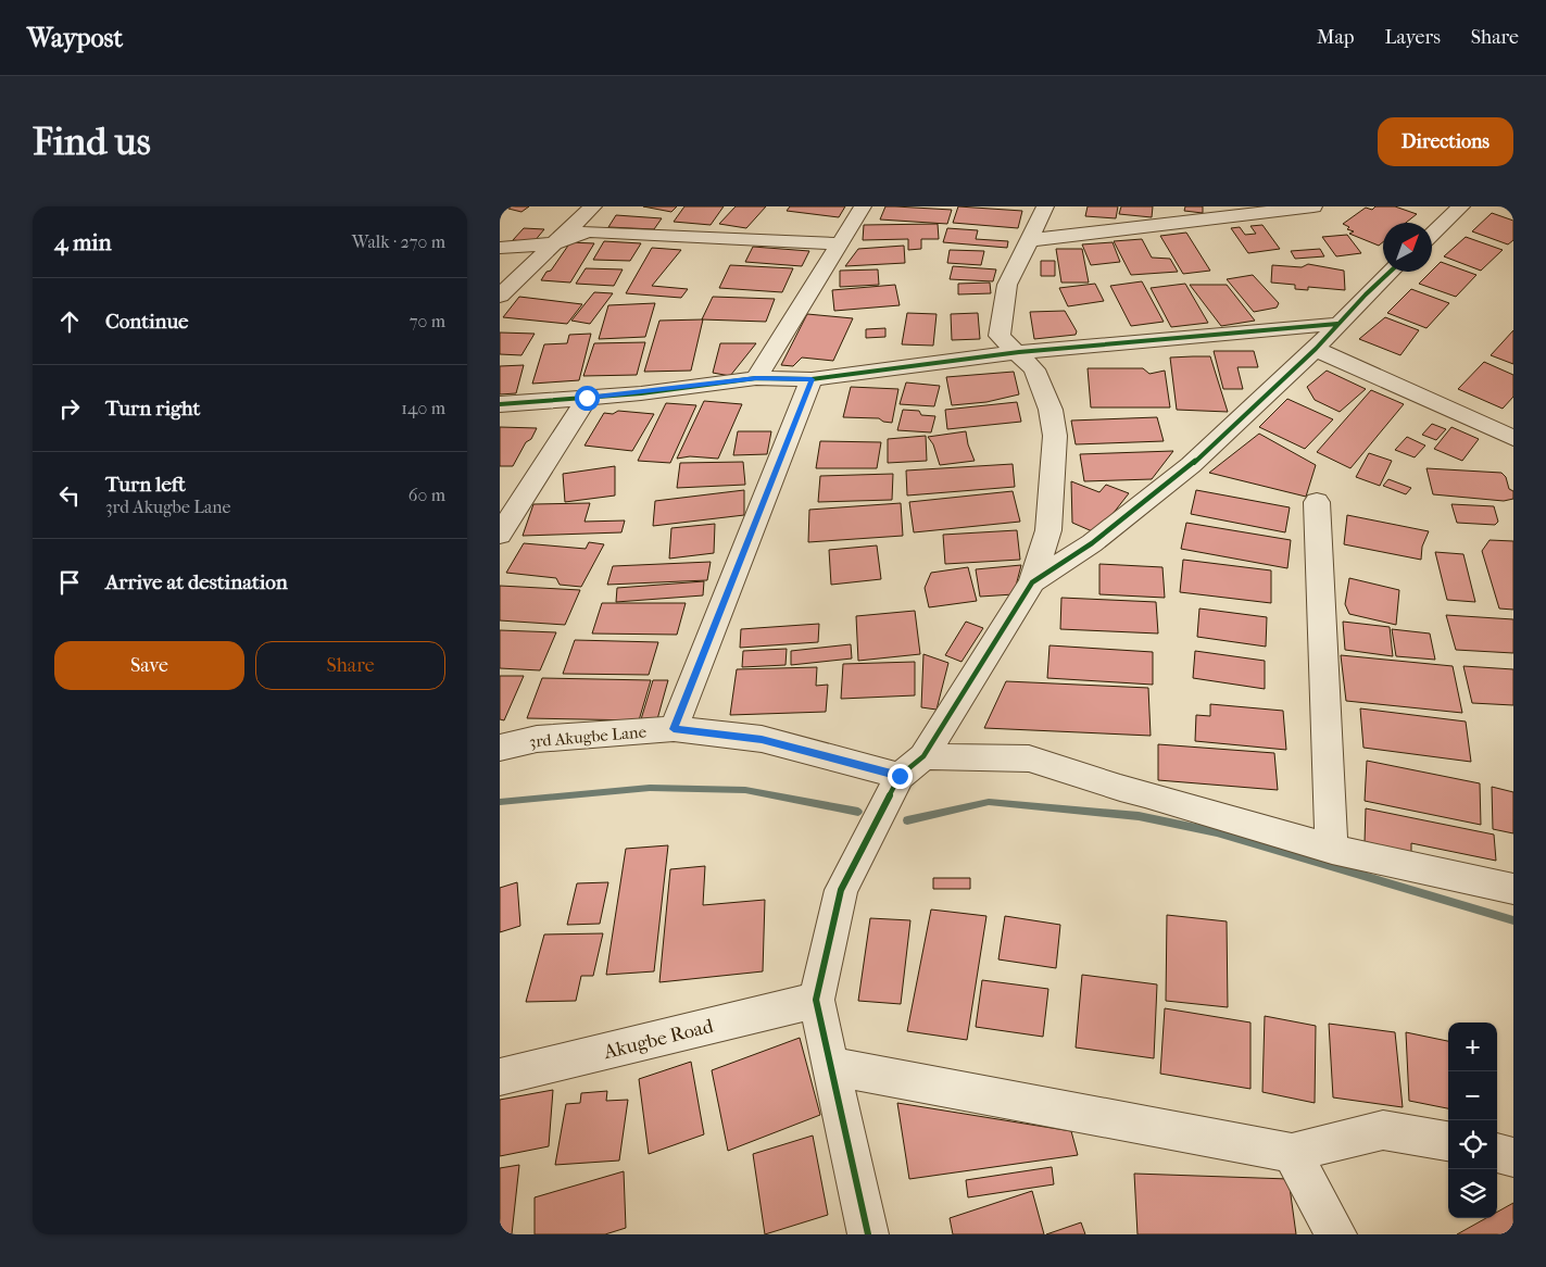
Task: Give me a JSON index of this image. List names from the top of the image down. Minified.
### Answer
{"streets":{"street":["3rd Akugbe Lane","Akugbe Road"]},"north":"top right","page":{"header":"Waypost","nav":["Map","Layers","Share"],"buttons":["Directions",["Save","Share"]],"title":"Find us","heading":["4 min","Walk · 270 m"],"list":[["Continue","70 m"],["Turn right","140 m"],["Turn left","3rd Akugbe Lane","60 m"],"Arrive at destination"],"map_buttons":["+","−"]}}
